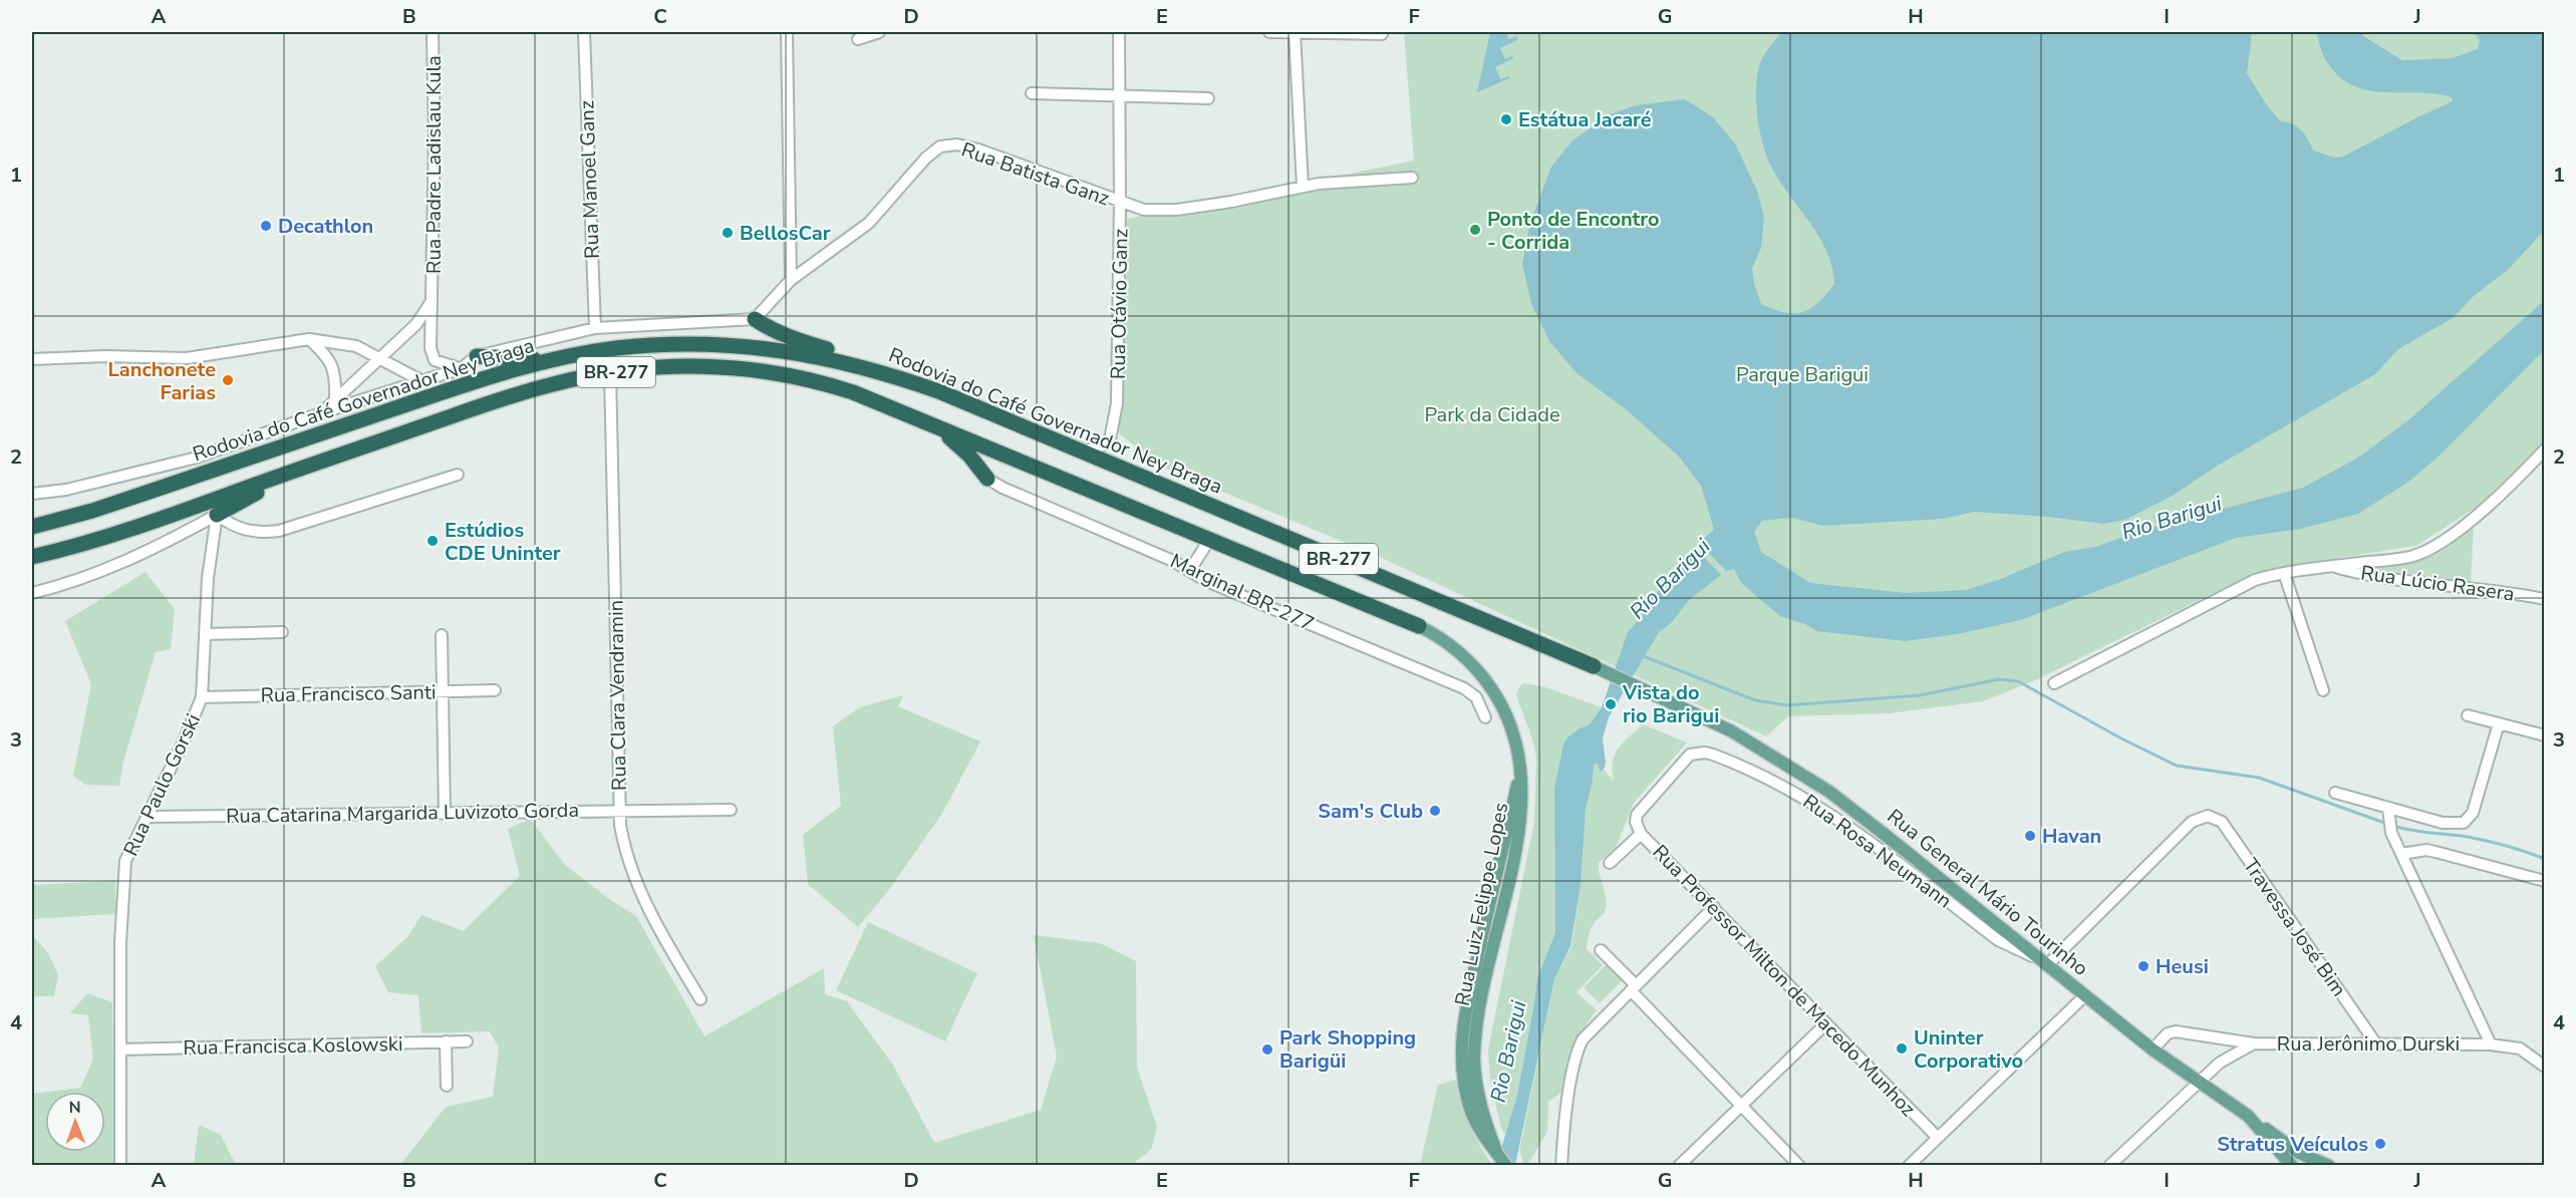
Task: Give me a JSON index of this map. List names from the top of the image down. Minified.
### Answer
{"streets":{"highway":["BR-277","Rodovia do Café Governador Ney Braga"],"main road":["Rua General Mário Tourinho","Rua Luiz Felippe Lopes"],"street":["Rua Padre Ladislau Kula","Rua Batista Ganz","Rua Manoel Ganz","Rua Otávio Ganz","Rua Lúcio Rasera","Marginal BR-277","Rua Francisco Santi","Rua Clara Vendramin","Rua Paulo Gorski","Rua Catarina Margarida Luvizoto Gorda","Rua Rosa Neumann","Travessa José Bim","Rua Professor Milton de Macedo Munhoz","Rua Jerônimo Durski","Rua Francisca Koslowski"]},"crossings":[["Rua Batista Ganz","Rua Otávio Ganz"],["Rua Otávio Ganz","Rodovia do Café Governador Ney Braga"],["BR-277","Rua Clara Vendramin"],["BR-277","Rua Luiz Felippe Lopes"],["Rodovia do Café Governador Ney Braga","Rua General Mário Tourinho"],["Rua Francisco Santi","Rua Paulo Gorski"],["Rua Clara Vendramin","Rua Catarina Margarida Luvizoto Gorda"],["Rua Paulo Gorski","Rua Catarina Margarida Luvizoto Gorda"],["Rua Paulo Gorski","Rua Francisca Koslowski"],["Rua Rosa Neumann","Rua General Mário Tourinho"],["Rua Rosa Neumann","Travessa José Bim"],["Rua Rosa Neumann","Rua Professor Milton de Macedo Munhoz"],["Rua General Mário Tourinho","Travessa José Bim"],["Rua General Mário Tourinho","Rua Jerônimo Durski"],["Travessa José Bim","Rua Jerônimo Durski"]],"water":["Rio Barigui"],"parks":["Parque Barigui","Park da Cidade"],"places":["Estátua Jacaré","Decathlon","Ponto de Encontro - Corrida","BellosCar","Lanchonete Farias","Estúdios CDE Uninter","Vista do rio Barigui","Sam's Club","Havan","Heusi","Uninter Corporativo","Park Shopping Barigüi","Stratus Veículos"],"north":"top","grid":{"columns":["A","B","C","D","E","F","G","H","I","J"],"rows":["1","2","3","4"]}}
